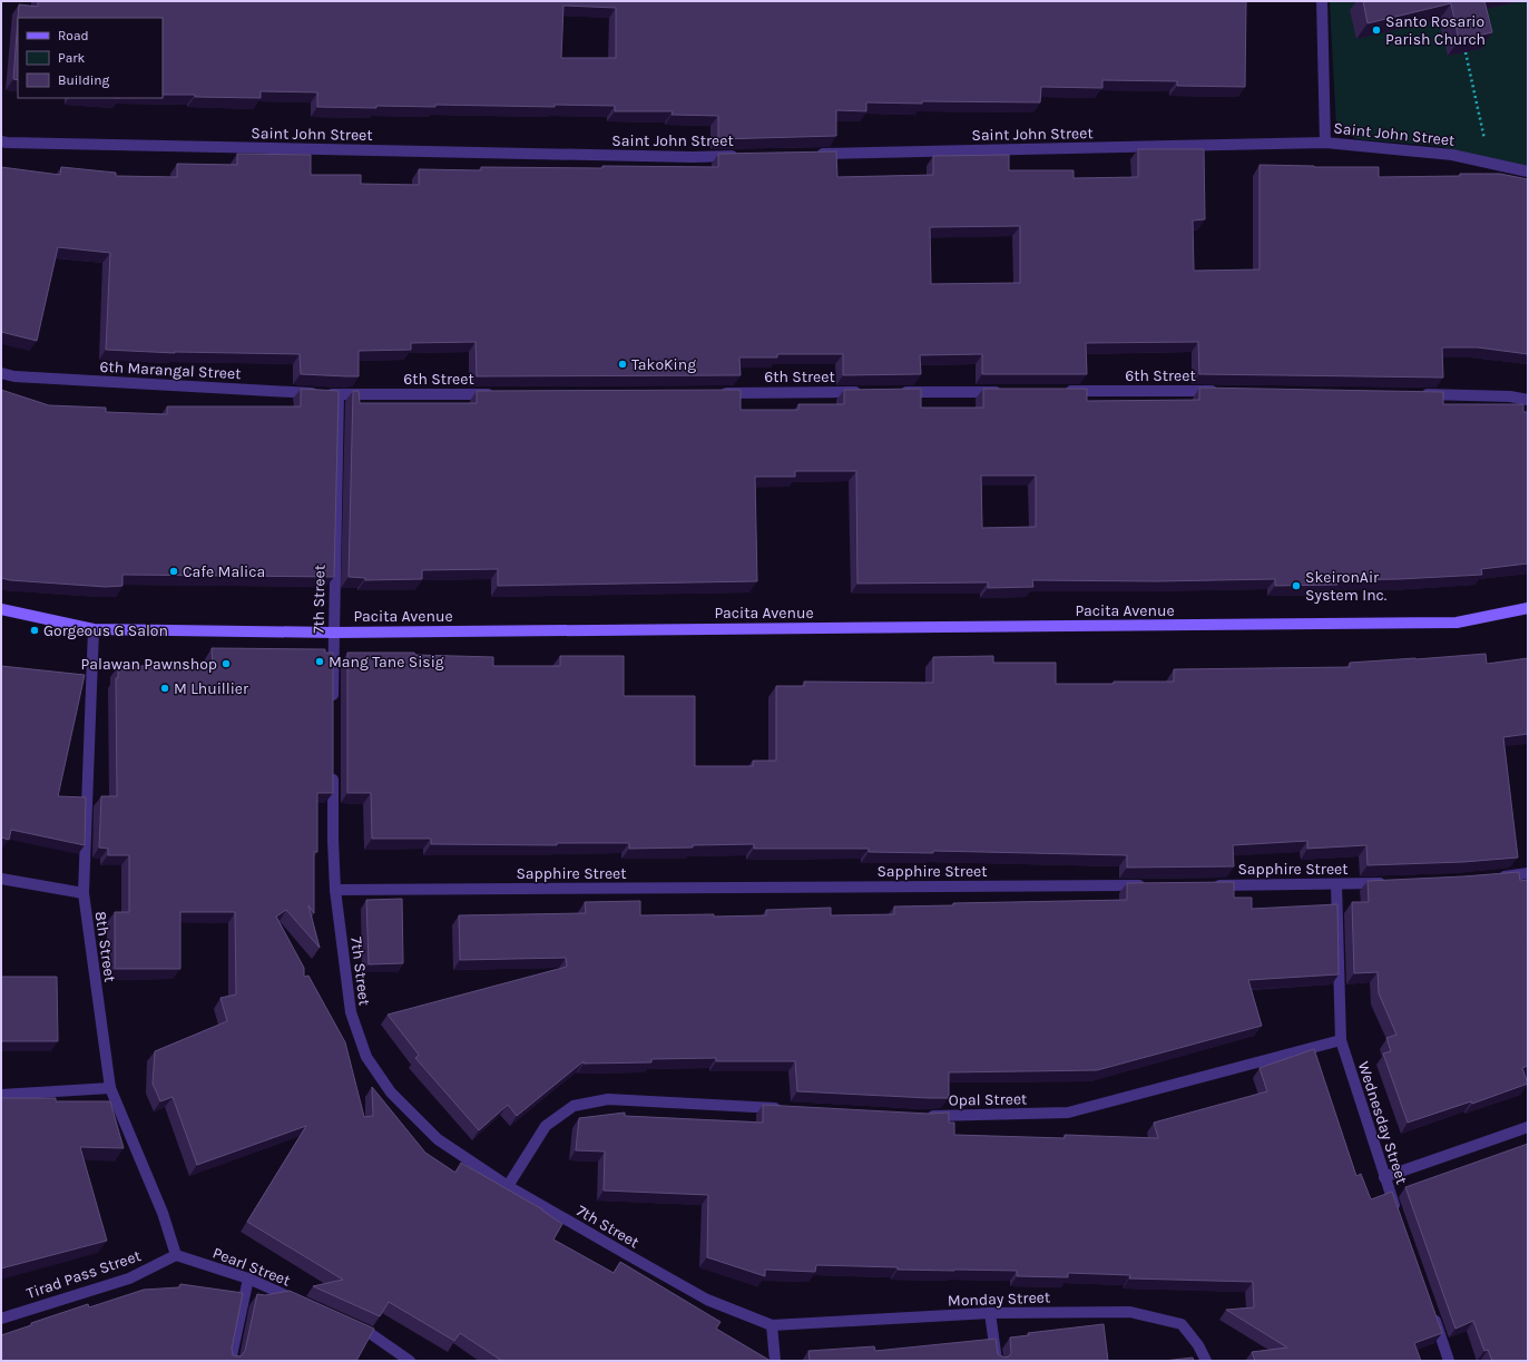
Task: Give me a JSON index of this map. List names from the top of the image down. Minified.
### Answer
{"streets":{"main road":["Pacita Avenue"],"street":["Saint John Street","6th Marangal Street","6th Street","7th Street","Sapphire Street","8th Street","Opal Street","Wednesday Street","Pearl Street","Tirad Pass Street","Monday Street"]},"crossings":[["6th Marangal Street","6th Street"],["6th Marangal Street","7th Street"],["6th Street","7th Street"],["7th Street","Pacita Avenue"],["7th Street","Sapphire Street"],["7th Street","Monday Street"],["Pacita Avenue","8th Street"],["Sapphire Street","Wednesday Street"],["8th Street","Pearl Street"],["8th Street","Tirad Pass Street"],["Opal Street","Wednesday Street"],["Pearl Street","Tirad Pass Street"]],"places":["Santo Rosario Parish Church","TakoKing","Cafe Malica","SkeironAir System Inc.","Gorgeous G Salon","Mang Tane Sisig","Palawan Pawnshop","M Lhuillier"],"legend":["Road","Park","Building"]}
